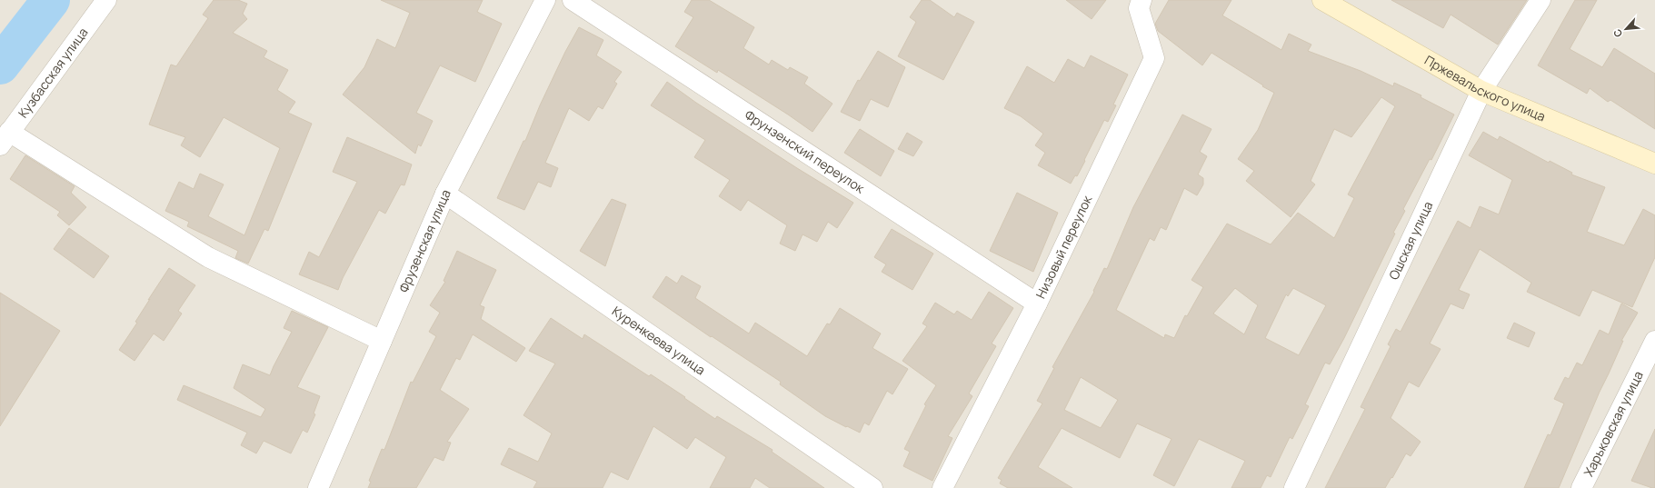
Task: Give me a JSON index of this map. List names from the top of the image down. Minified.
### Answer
{"streets":{"main road":["Пржевальского улица"],"street":["Кузбасская улица","Фрунзенский переулок","Фрузенская улица","Ошская улица","Низовый переулок","Куренкеева улица","Харьковская улица"]},"crossings":[["Пржевальского улица","Ошская улица"],["Фрунзенский переулок","Низовый переулок"],["Фрузенская улица","Куренкеева улица"]],"north":"bottom left"}
